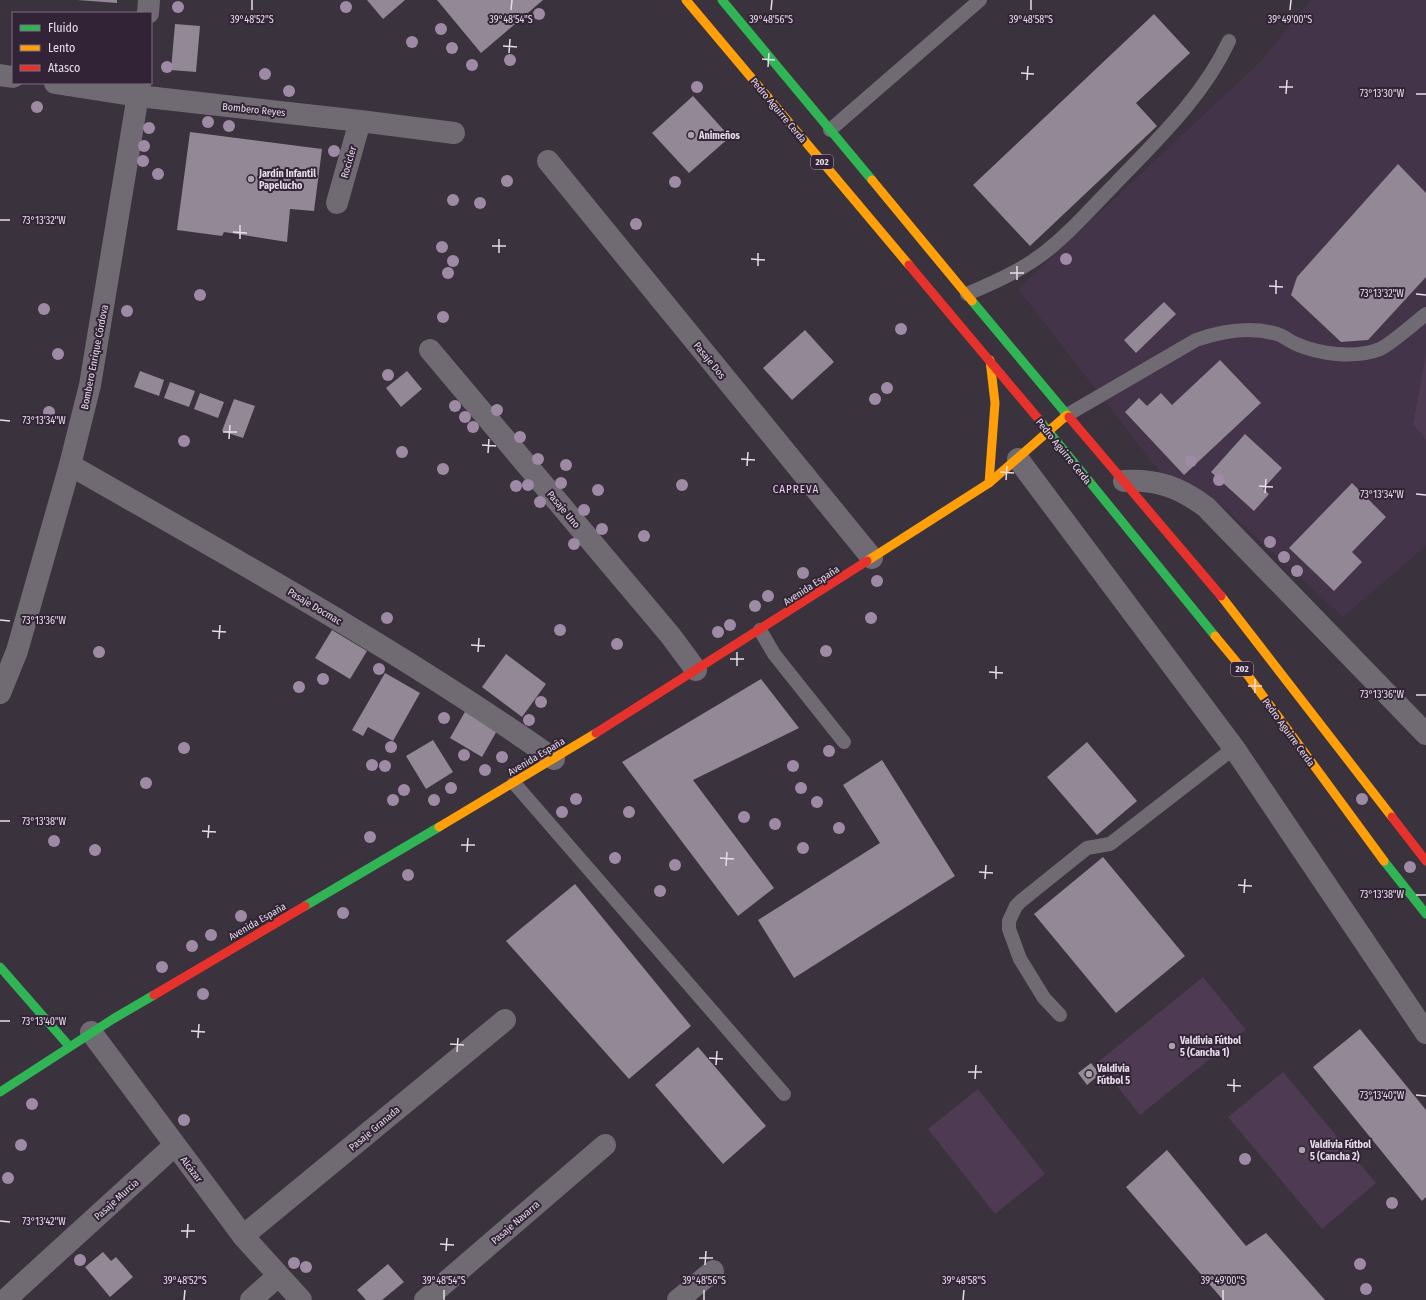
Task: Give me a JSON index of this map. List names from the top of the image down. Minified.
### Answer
{"streets":{"main road":["Pedro Aguirre Cerda","202","Avenida España"],"street":["Bombero Reyes","Rocicler","Bombero Enrique Córdova","Pasaje Dos","Pasaje Uno","Pasaje Docmac","Pasaje Granada","Alcázar","Pasaje Murcia","Pasaje Navarra"]},"crossings":[["Bombero Reyes","Rocicler"],["Bombero Reyes","Bombero Enrique Córdova"],["Pedro Aguirre Cerda","Avenida España"],["202","Avenida España"],["Bombero Enrique Córdova","Pasaje Docmac"],["Pasaje Dos","Avenida España"],["Pasaje Uno","Avenida España"],["Avenida España","Pasaje Docmac"],["Avenida España","Alcázar"],["Pasaje Granada","Alcázar"],["Alcázar","Pasaje Murcia"]],"districts":["CAPREVA"],"places":["Animeños","Jardín Infantil Papelucho","Valdivia Fútbol 5 (Cancha 1)","Valdivia Fútbol 5","Valdivia Fútbol 5 (Cancha 2)"],"legend":["Fluido","Lento","Atasco"],"coordinates":["39°48'52\"S","39°48'54\"S","39°48'56\"S","39°48'58\"S","39°49'00\"S","73°13'30\"W","73°13'32\"W","73°13'34\"W","73°13'36\"W","73°13'38\"W","73°13'40\"W","73°13'42\"W"]}
